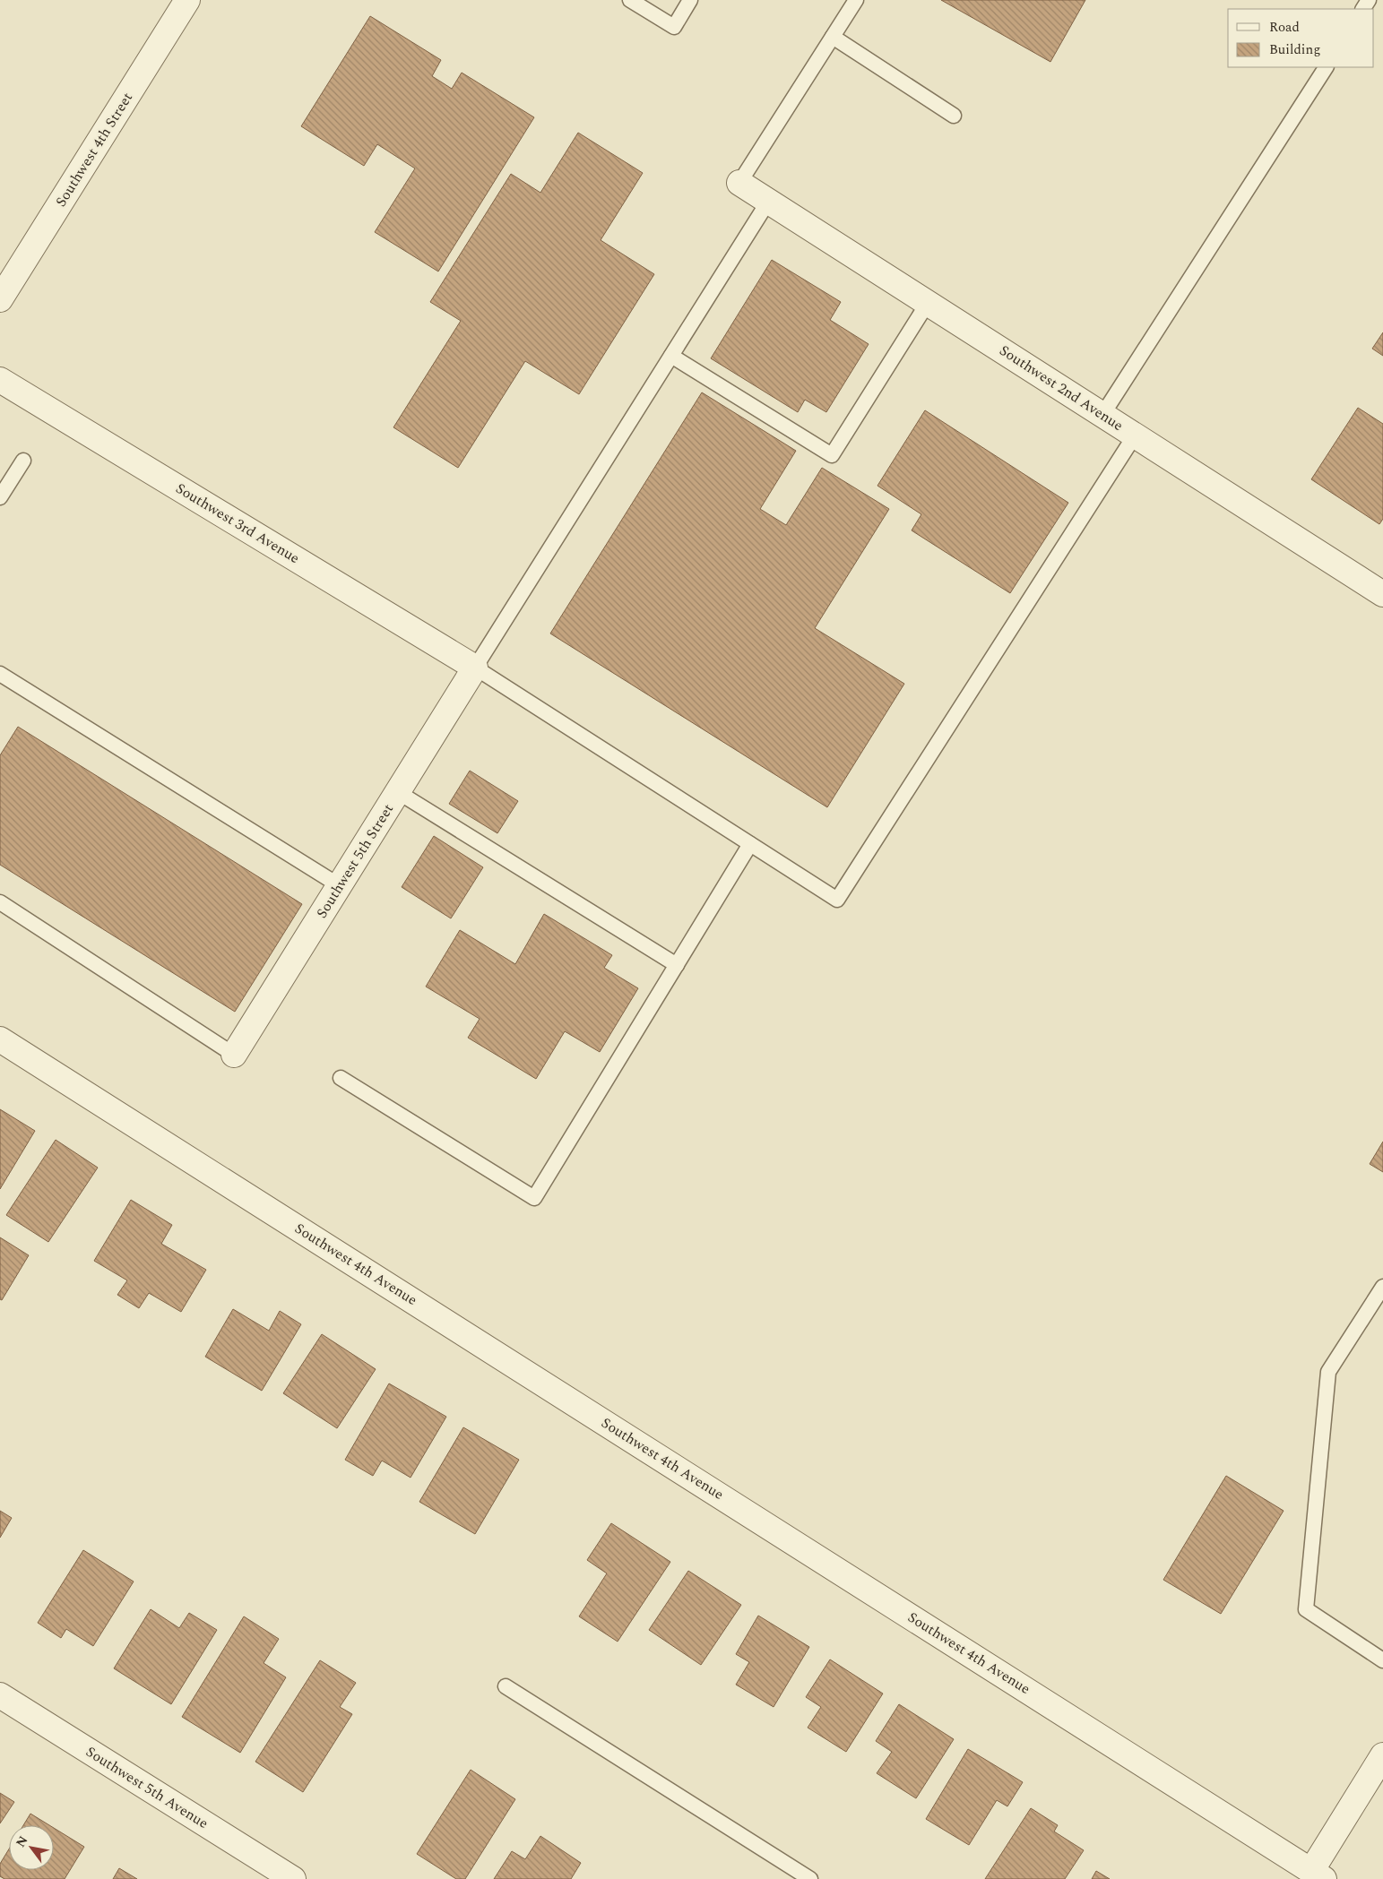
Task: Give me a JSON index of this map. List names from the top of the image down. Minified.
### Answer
{"streets":{"street":["Southwest 4th Street","Southwest 2nd Avenue","Southwest 3rd Avenue","Southwest 5th Street","Southwest 4th Avenue","Southwest 5th Avenue"]},"crossings":[["Southwest 3rd Avenue","Southwest 5th Street"]],"legend":["Road","Building"],"north":"top left"}
